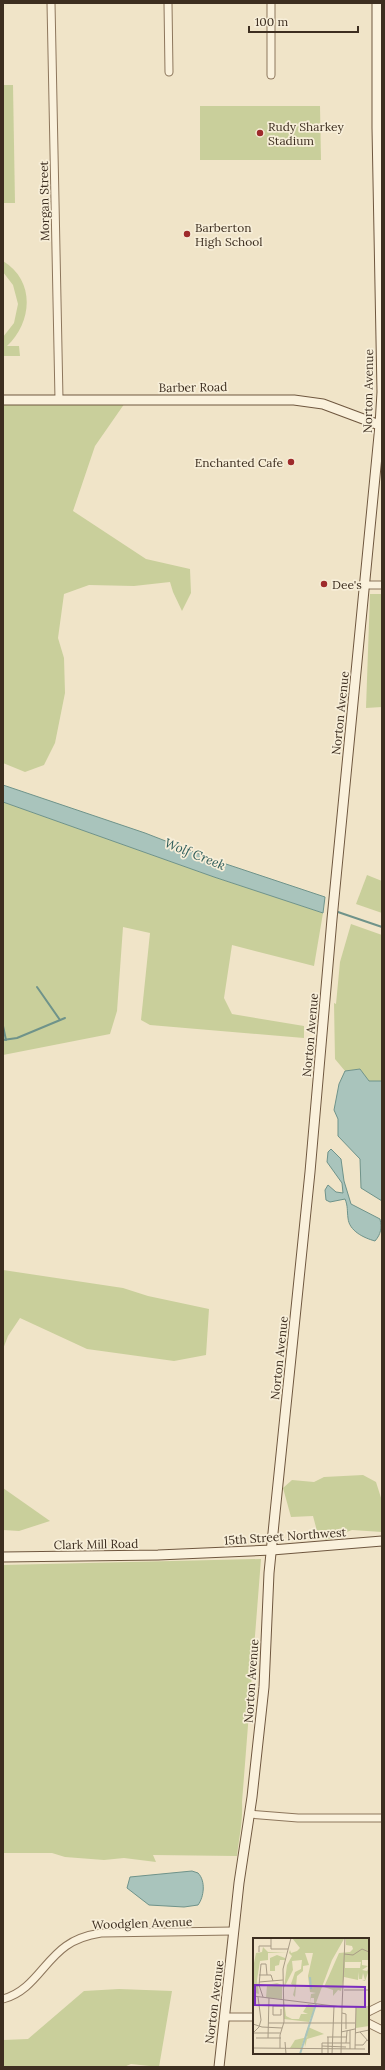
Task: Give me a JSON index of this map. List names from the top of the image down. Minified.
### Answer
{"streets":{"main road":["Barber Road","Norton Avenue","15th Street Northwest","Clark Mill Road"],"street":["Morgan Street","Woodglen Avenue"]},"crossings":[["Morgan Street","Barber Road"],["Barber Road","Norton Avenue"],["Norton Avenue","15th Street Northwest"],["Norton Avenue","Woodglen Avenue"],["15th Street Northwest","Clark Mill Road"]],"water":["Wolf Creek"],"places":["Rudy Sharkey Stadium","Barberton High School","Enchanted Cafe","Dee's"],"scale_bar":"100 m"}
